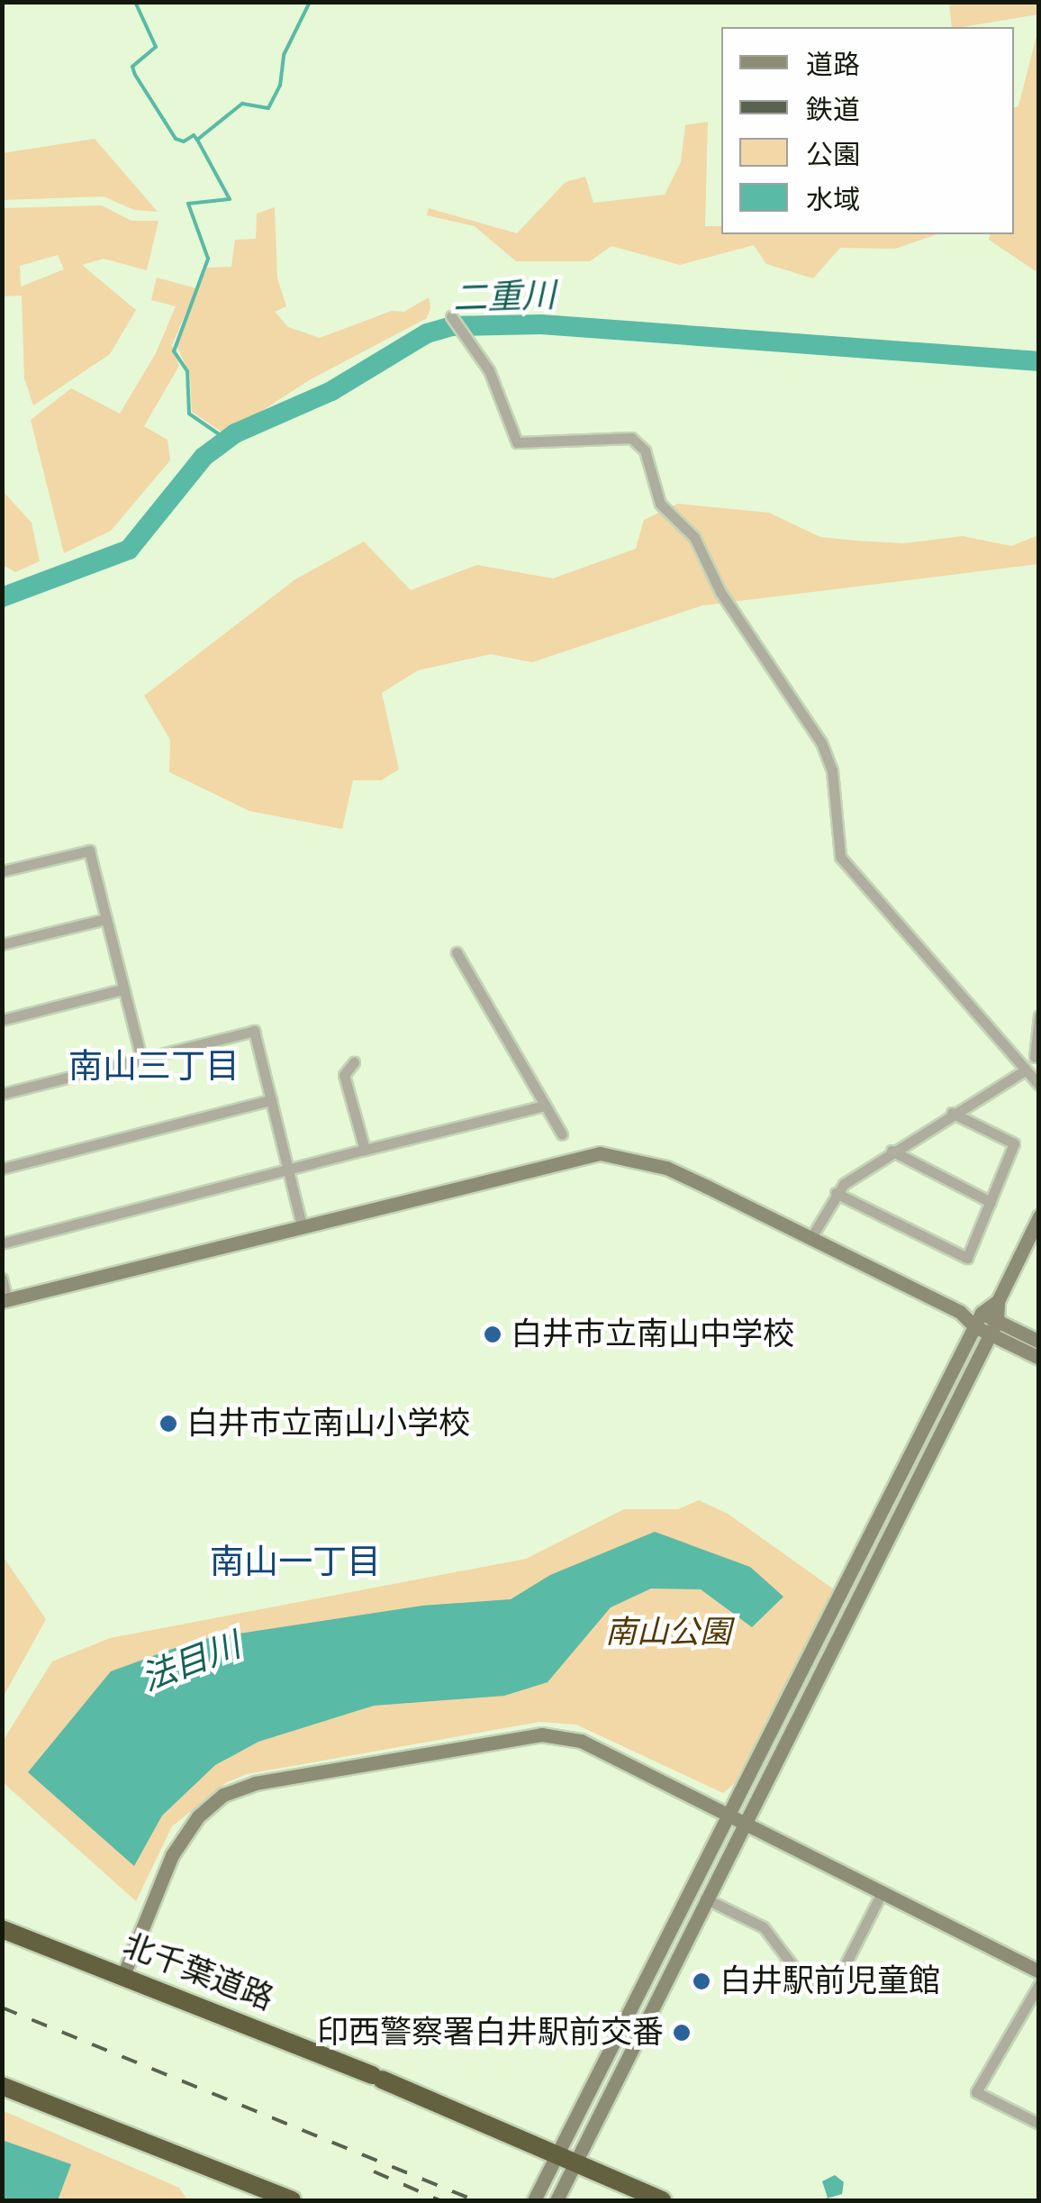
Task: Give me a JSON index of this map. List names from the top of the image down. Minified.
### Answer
{"streets":{"highway":["北千葉道路"]},"districts":["南山三丁目","南山一丁目"],"water":["二重川","法目川"],"parks":["南山公園"],"places":["白井市立南山中学校","白井市立南山小学校","白井駅前児童館","印西警察署白井駅前交番"],"legend":["道路","鉄道","公園","水域"]}
